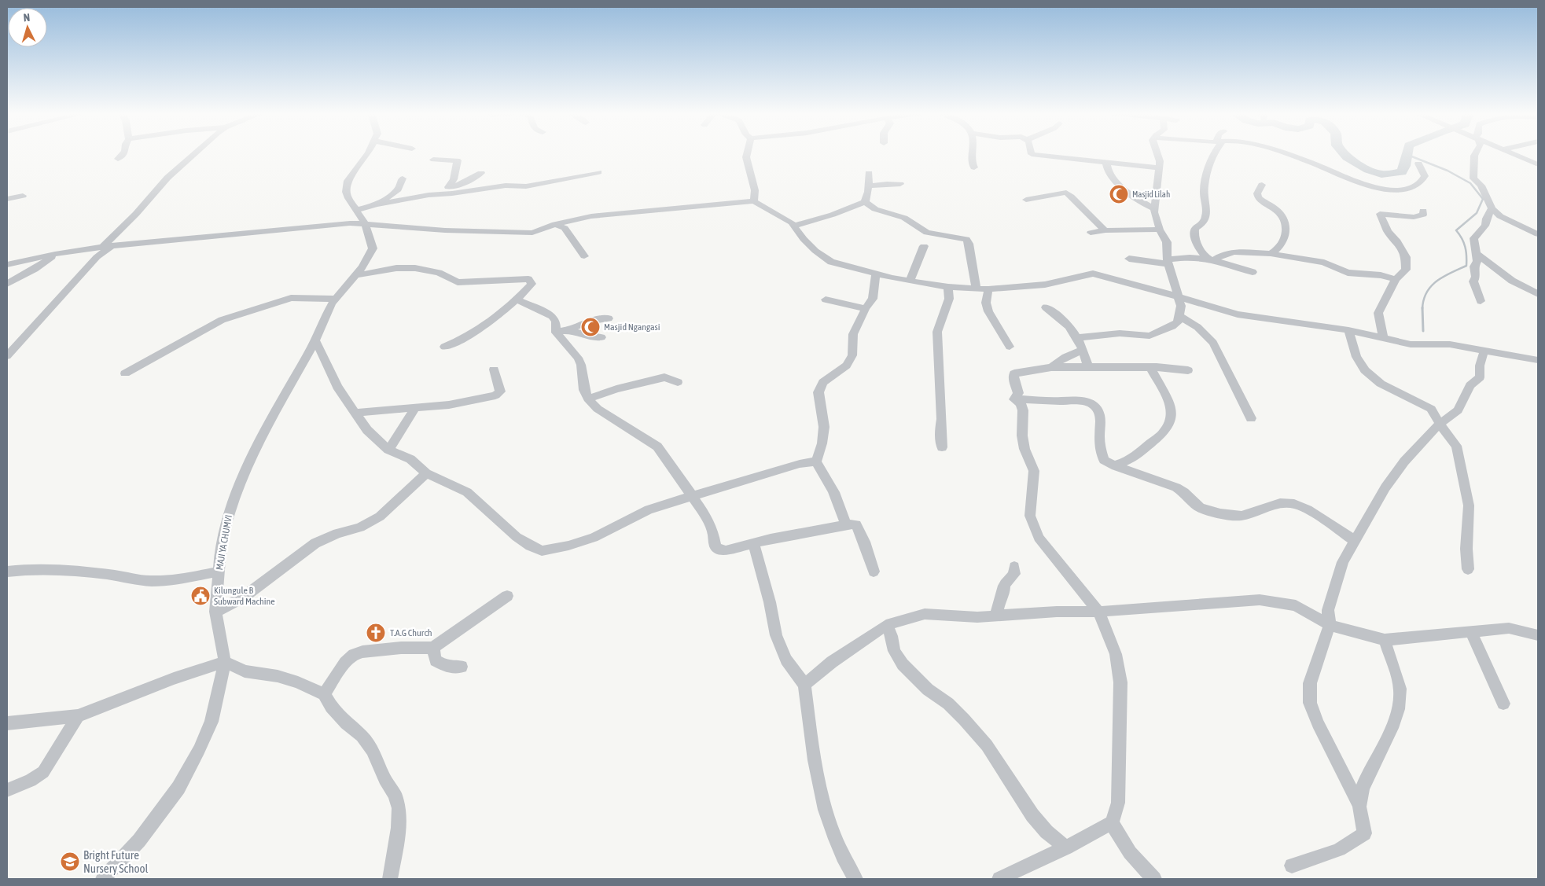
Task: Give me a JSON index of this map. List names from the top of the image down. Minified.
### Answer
{"streets":{"street":["MAJI YA CHUMVI"]},"places":{"mosque":["Masjid Lilah","Masjid Ngangasi"],"public building":["Kilungule B Subward Machine"],"church":["T.A.G Church"],"school or university":["Bright Future Nursery School"]},"north":"top"}
